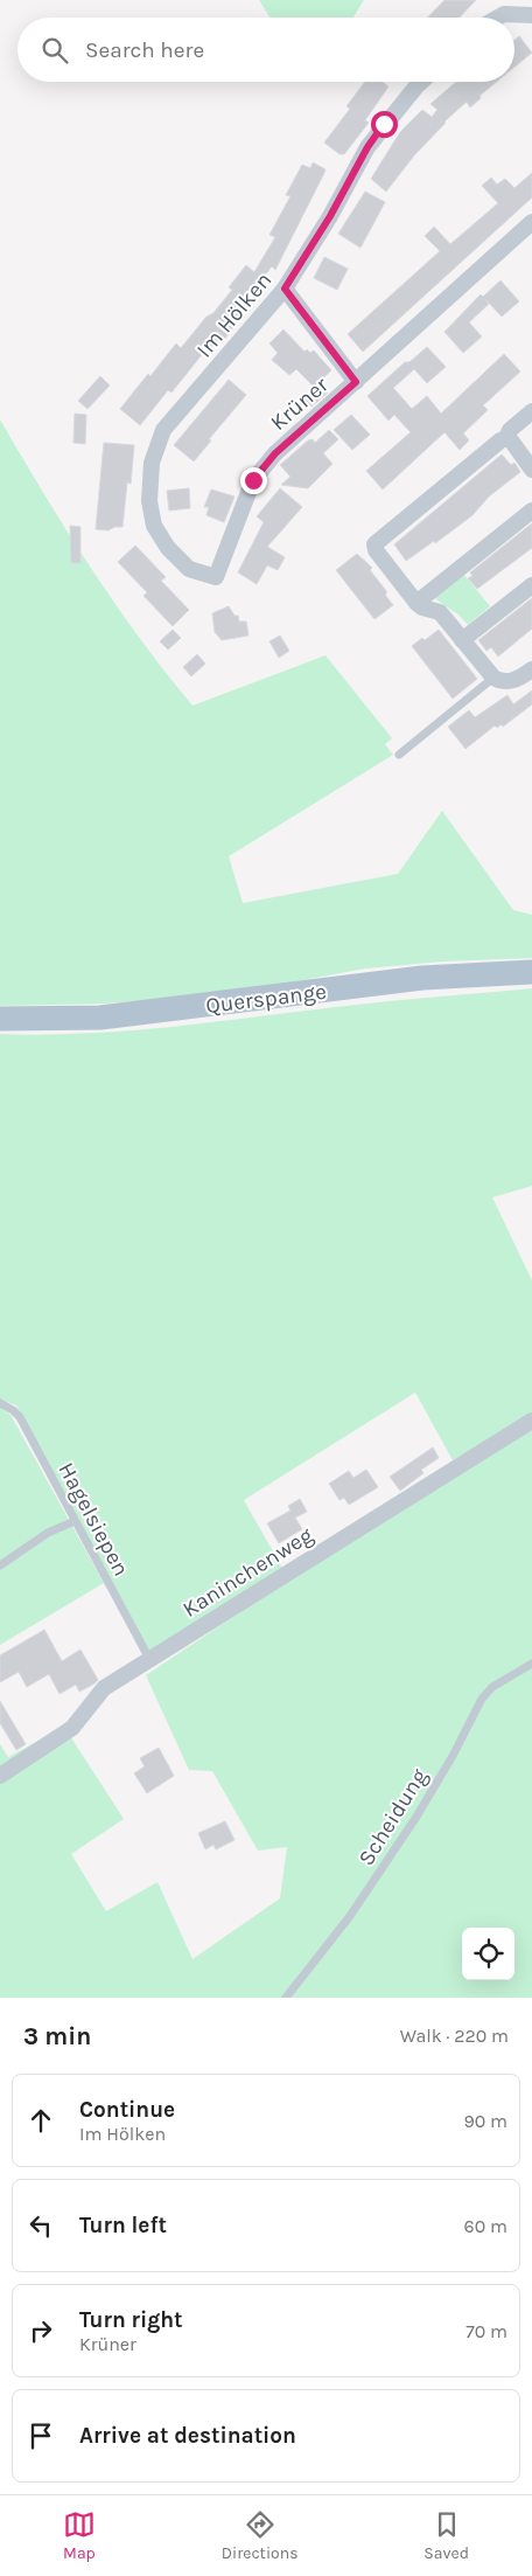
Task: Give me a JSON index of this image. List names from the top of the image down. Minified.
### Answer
{"streets":{"main road":["Querspange"],"street":["Im Hölken","Krüner","Kaninchenweg"],"lane":["Hagelsiepen","Scheidung"]},"crossings":[["Im Hölken","Krüner"],["Hagelsiepen","Kaninchenweg"]],"page":{"search":"Search here","heading":["3 min","Walk · 220 m"],"list":[["Continue","Im Hölken","90 m"],["Turn left","60 m"],["Turn right","Krüner","70 m"],"Arrive at destination"],"nav":["Map","Directions","Saved"]}}
